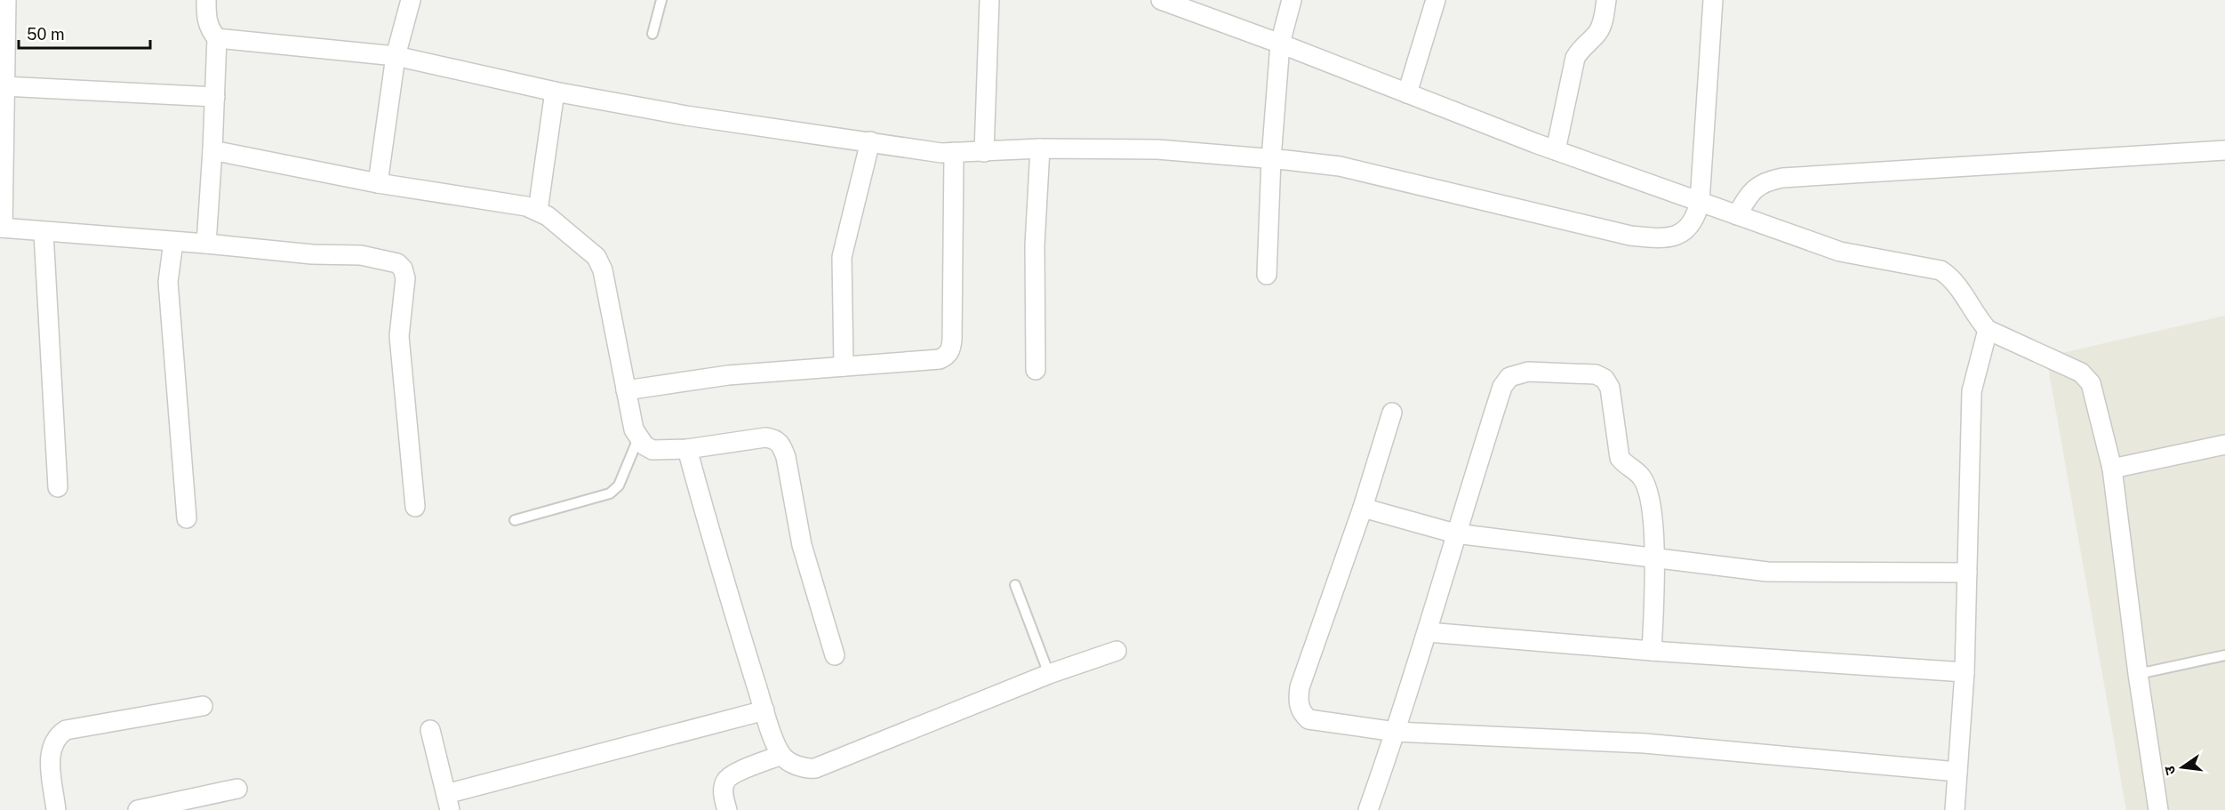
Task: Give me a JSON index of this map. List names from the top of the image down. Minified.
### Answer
{"scale_bar":"50 m","north":"left"}
